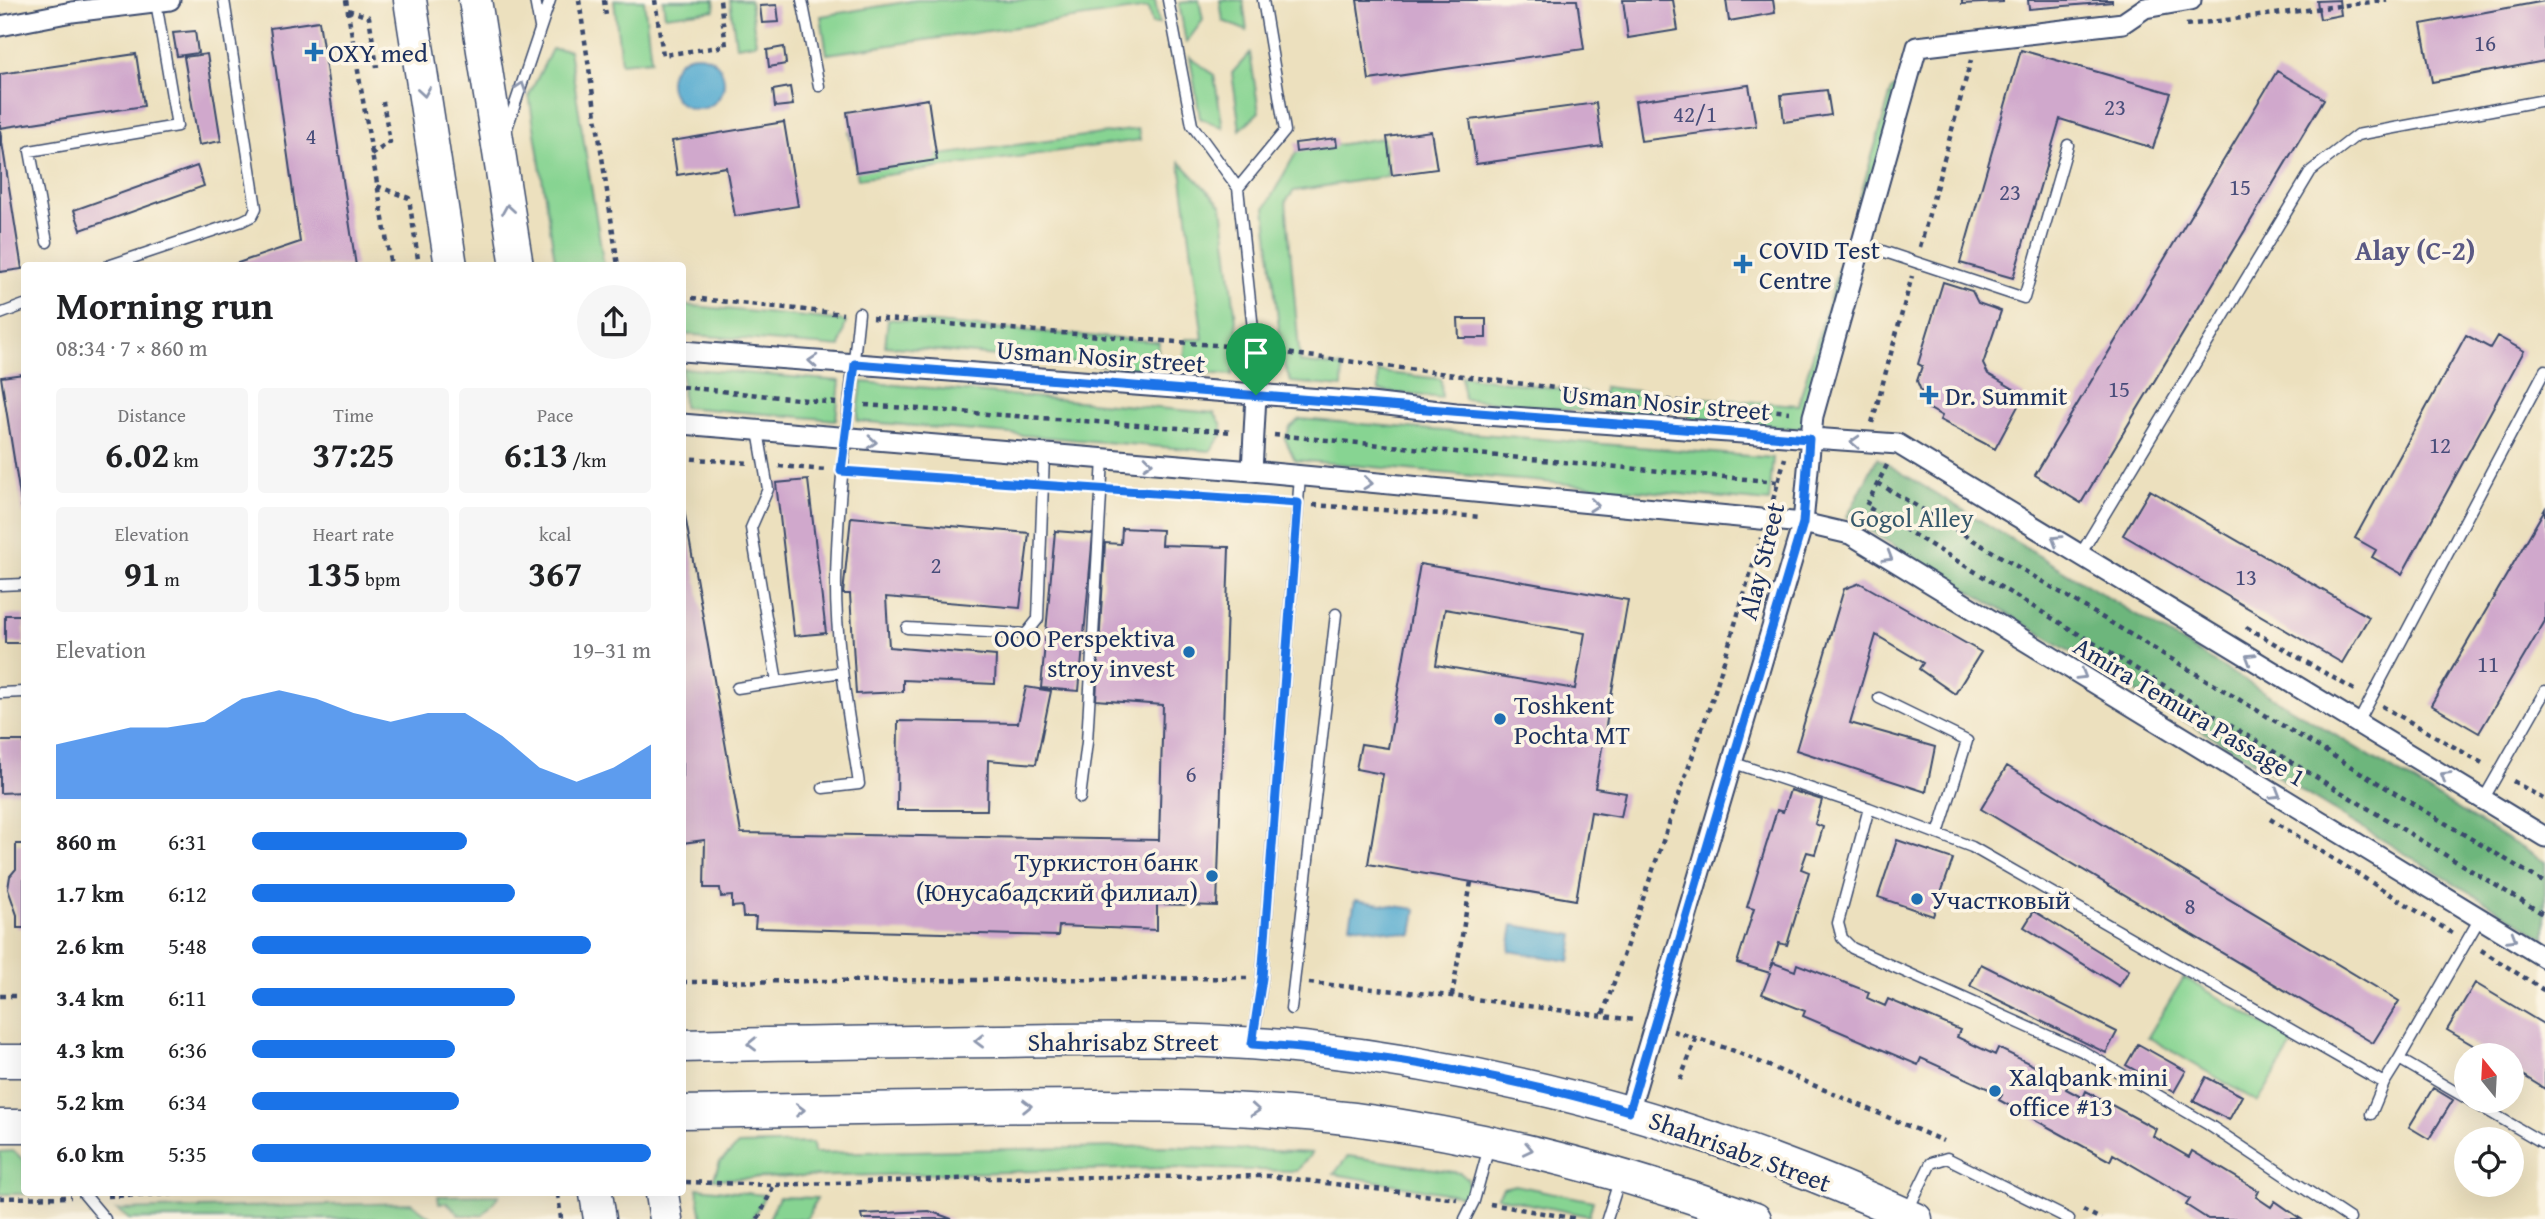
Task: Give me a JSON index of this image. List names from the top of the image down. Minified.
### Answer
{"streets":{"main road":["Shahrisabz Street"],"street":["Usman Nosir street","Alay Street","Amira Temura Passage 1"]},"crossings":[["Usman Nosir street","Alay Street"],["Alay Street","Amira Temura Passage 1"],["Alay Street","Shahrisabz Street"]],"districts":["Alay (C-2)"],"parks":["Gogol Alley"],"places":{"health":["OXY med","COVID Test Centre","Dr. Summit"],"other":["ООО Perspektiva stroy invest","Toshkent Pochta MT","Туркистон банк (Юнусабадский филиал)","Участковый","Xalqbank mini office #13"]},"house_numbers":["16","23","42/1","4","15","23","15","12","2","13","11","6","8"],"north":"top","page":{"heading":["Morning run","08:34 · 7 × 860 m"],"stats":[["Distance","6.02 km"],["Time","37:25"],["Pace","6:13 /km"],["Elevation","91 m"],["Heart rate","135 bpm"],["kcal","367"]],"chart":["Elevation","19–31 m"],"list":[{"name":"860 m","note":"6:31"},{"name":"1.7 km","note":"6:12"},{"name":"2.6 km","note":"5:48"},{"name":"3.4 km","note":"6:11"},{"name":"4.3 km","note":"6:36"},{"name":"5.2 km","note":"6:34"},{"name":"6.0 km","note":"5:35"}]}}
